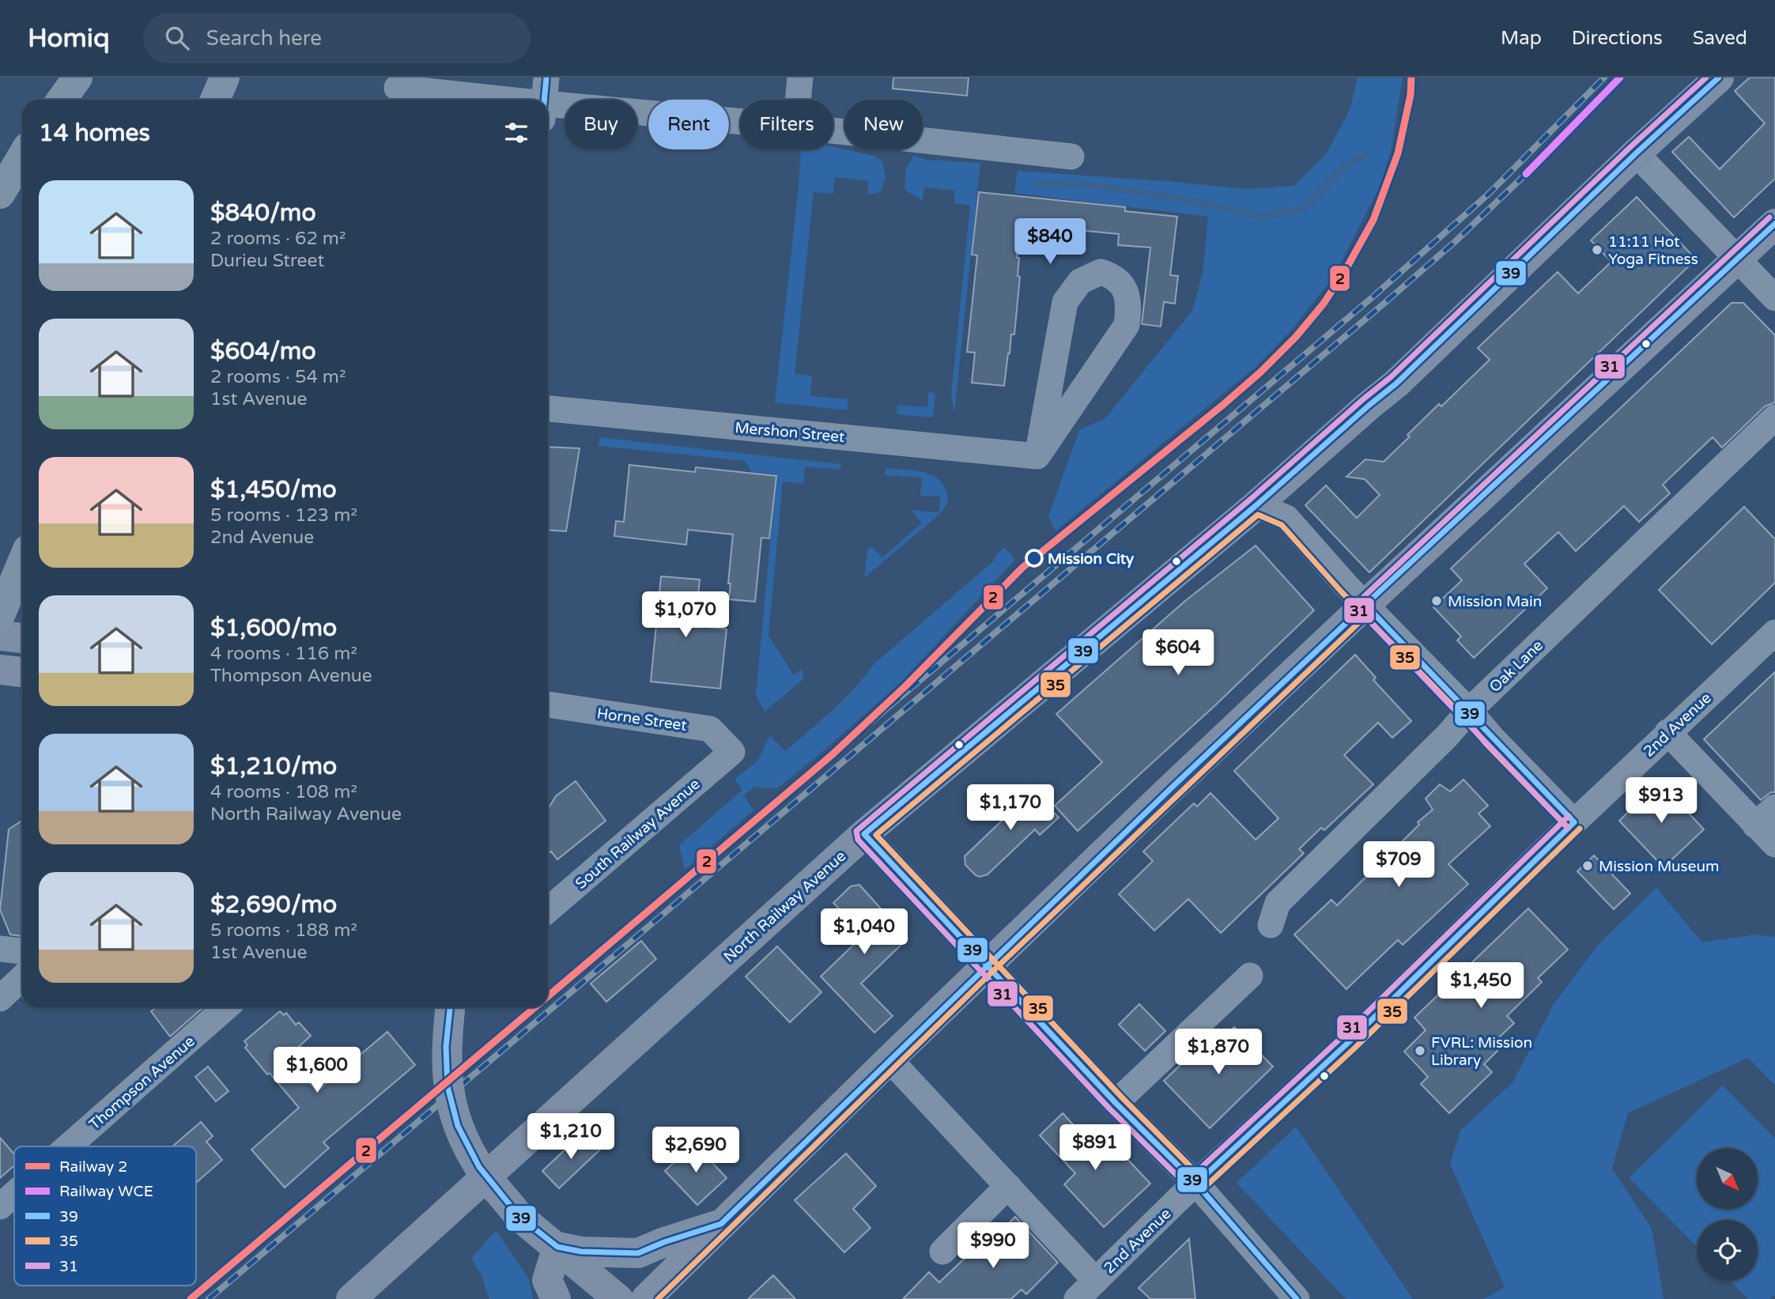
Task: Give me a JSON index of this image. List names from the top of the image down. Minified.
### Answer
{"streets":{"main road":["North Railway Avenue"],"street":["Mershon Street","Oak Lane","Horne Street","2nd Avenue","South Railway Avenue","Thompson Avenue"]},"crossings":[["Horne Street","South Railway Avenue"]],"places":["11:11 Hot Yoga Fitness","Mission City","Mission Main","Mission Museum","FVRL: Mission Library"],"lines":["rail line 2","rail line WCE","transit line 39","transit line 31","transit line 35"],"legend":["Railway 2","Railway WCE","39","35","31"],"north":"bottom right","page":{"header":"Homiq","search":"Search here","nav":["Map","Directions","Saved"],"chip":["Buy","Rent","Filters","New"],"heading":"14 homes","list":[{"name":"$840/mo","note":"2 rooms · 62 m² · Durieu Street"},{"name":"$604/mo","note":"2 rooms · 54 m² · 1st Avenue"},{"name":"$1,450/mo","note":"5 rooms · 123 m² · 2nd Avenue"},{"name":"$1,600/mo","note":"4 rooms · 116 m² · Thompson Avenue"},{"name":"$1,210/mo","note":"4 rooms · 108 m² · North Railway Avenue"},{"name":"$2,690/mo","note":"5 rooms · 188 m² · 1st Avenue"}],"price":["$840","$1,070","$604","$913","$1,170","$709","$1,040","$1,450","$1,870","$1,600","$1,210","$891","$2,690","$990"]}}
